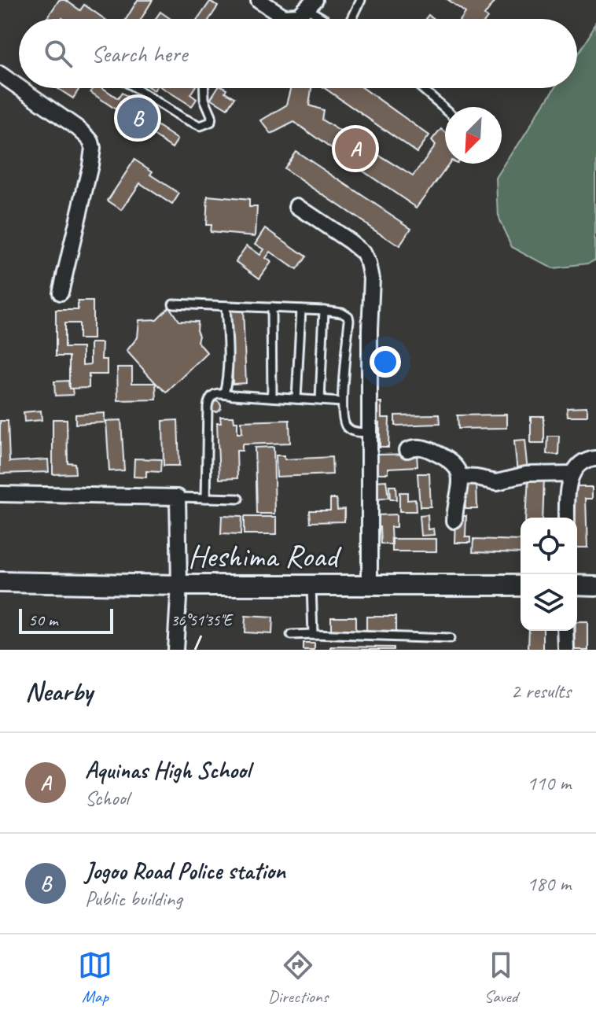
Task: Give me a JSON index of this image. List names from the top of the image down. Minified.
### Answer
{"streets":{"street":["Heshima Road"]},"scale_bar":"50 m","north":"bottom left","page":{"search":"Search here","pins":["B","A"],"scale":"50 m","heading":["Nearby","2 results"],"list":[{"mark":"A","name":"Aquinas High School","note":"School","value":"110 m"},{"mark":"B","name":"Jogoo Road Police station","note":"Public building","value":"180 m"}],"nav":["Map","Directions","Saved"]},"coordinates":["36°51'35\"E"]}
